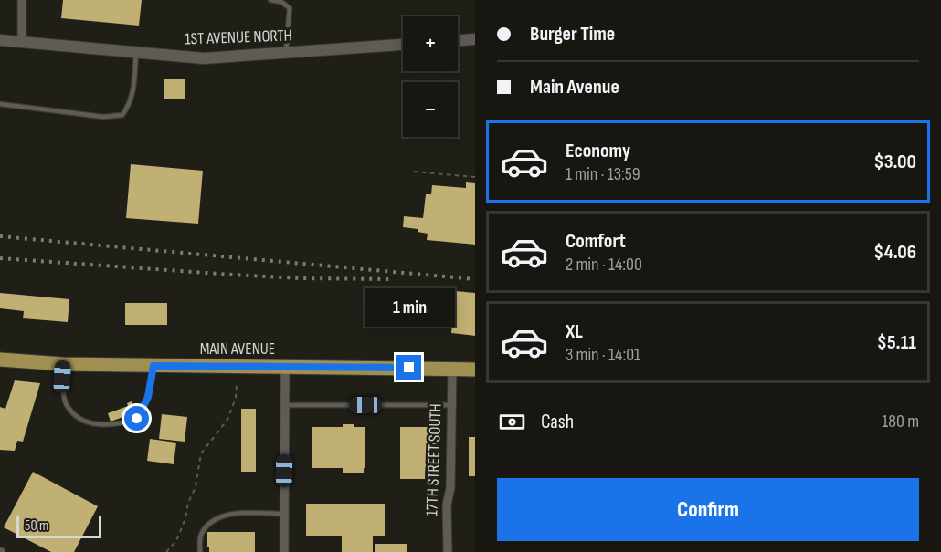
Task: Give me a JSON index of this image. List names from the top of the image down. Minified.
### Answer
{"streets":{"main road":["MAIN AVENUE"],"street":["1ST AVENUE NORTH","17TH STREET SOUTH"]},"crossings":[["MAIN AVENUE","17TH STREET SOUTH"]],"scale_bar":"50 m","page":{"banner":["Burger Time","Main Avenue"],"map_buttons":["+","−"],"list":[{"name":"Economy","note":"1 min · 13:59","value":"$3.00"},{"name":"Comfort","note":"2 min · 14:00","value":"$4.06"},{"name":"XL","note":"3 min · 14:01","value":"$5.11"}],"bubble":"1 min","pay":["Cash","180 m"],"buttons":"Confirm","scale":"50 m"}}
